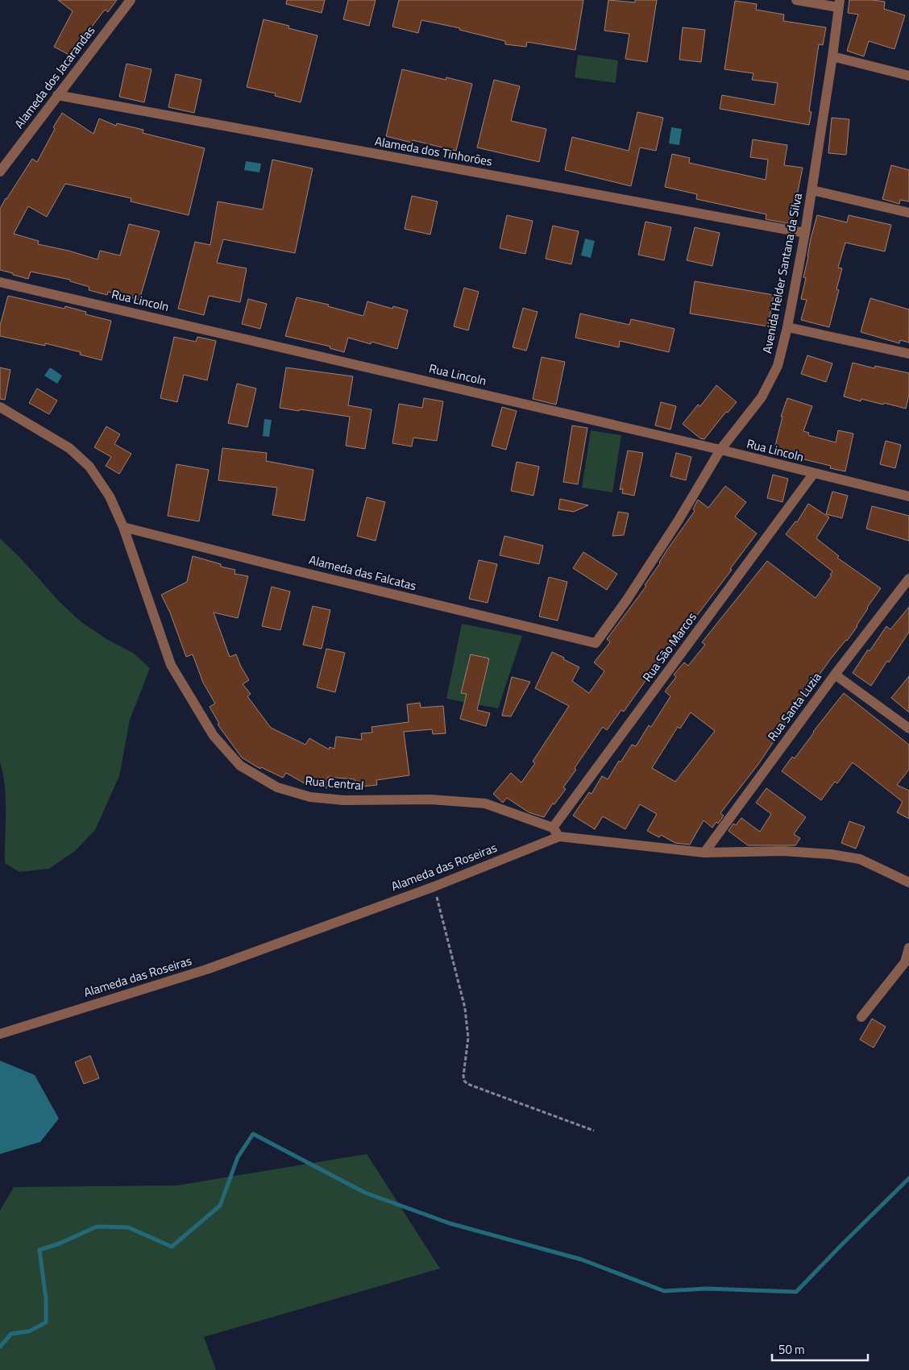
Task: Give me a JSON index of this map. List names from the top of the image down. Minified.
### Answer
{"streets":{"street":["Alameda dos Jacarandas","Alameda dos Tinhorões","Avenida Helder Santana da Silva","Rua Lincoln","Alameda das Falcatas","Rua São Marcos","Rua Santa Luzia","Rua Central","Alameda das Roseiras"]},"crossings":[["Alameda dos Jacarandas","Alameda dos Tinhorões"],["Alameda dos Tinhorões","Avenida Helder Santana da Silva"],["Avenida Helder Santana da Silva","Rua Lincoln"],["Avenida Helder Santana da Silva","Alameda das Falcatas"],["Rua Lincoln","Rua São Marcos"],["Alameda das Falcatas","Rua Central"],["Rua São Marcos","Rua Central"],["Rua Santa Luzia","Alameda das Roseiras"]],"scale_bar":"50 m"}
